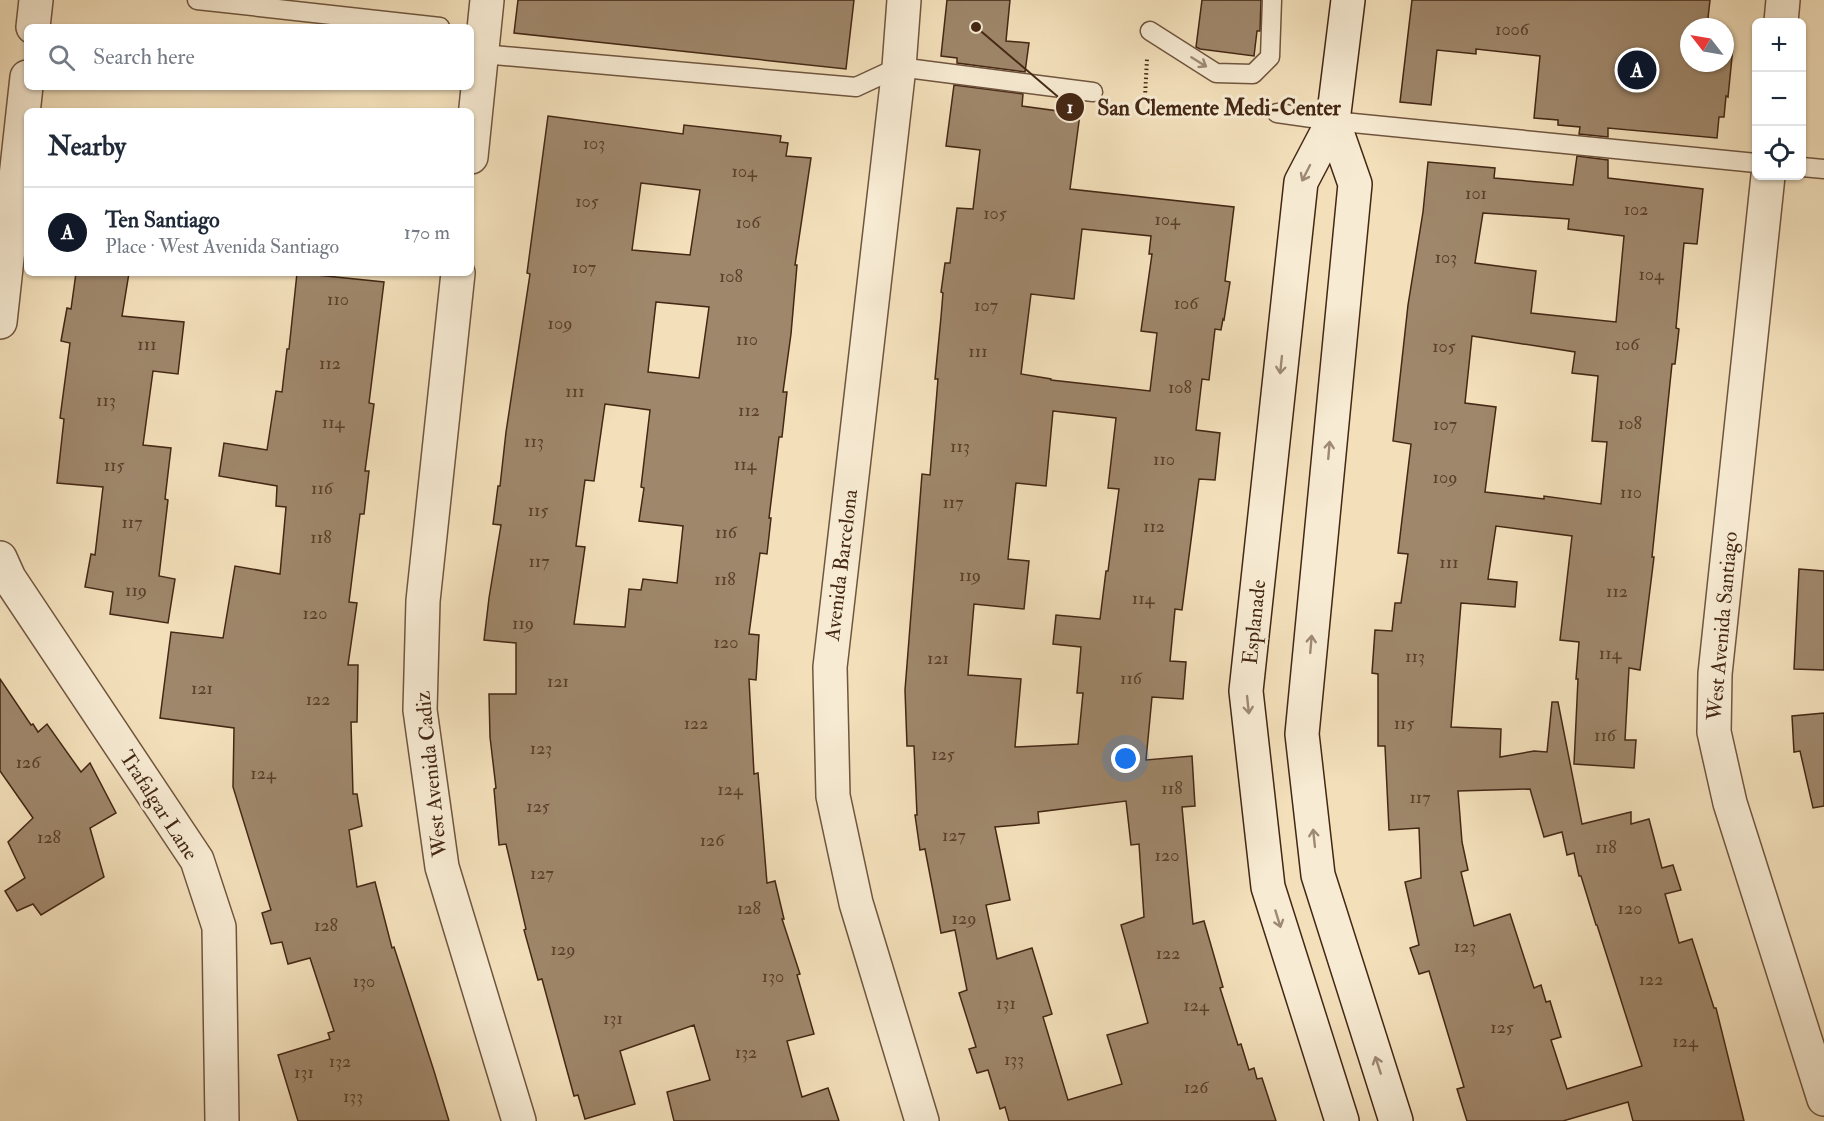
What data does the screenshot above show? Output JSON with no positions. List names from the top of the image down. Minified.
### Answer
{"streets":{"street":["Avenida Barcelona","Esplanade","West Avenida Santiago","West Avenida Cadiz","Trafalgar Lane"]},"places":["San Clemente Medi-Center"],"house_numbers":["1006","103","104","101","105","102","105","104","106","103","107","104","108","110","106","107","109","110","111","106","105","111","112","108","111","113","112","114","108","107","113","113","110","114","115","109","116","110","117","115","117","112","116","118","117","111","119","118","119","112","114","120","119","120","114","113","121","116","121","121","122","122","115","116","123","125","126","124","118","124","117","125","127","128","126","118","120","127","128","120","129","128","123","129","122","130","122","130","131","124","131","125","124","132","133","132","131","126","133"],"north":"top left","page":{"map_buttons":["+","−"],"search":"Search here","pins":"A","heading":"Nearby","list":[{"mark":"A","name":"Ten Santiago","note":"Place · West Avenida Santiago","value":"170 m"}]}}
